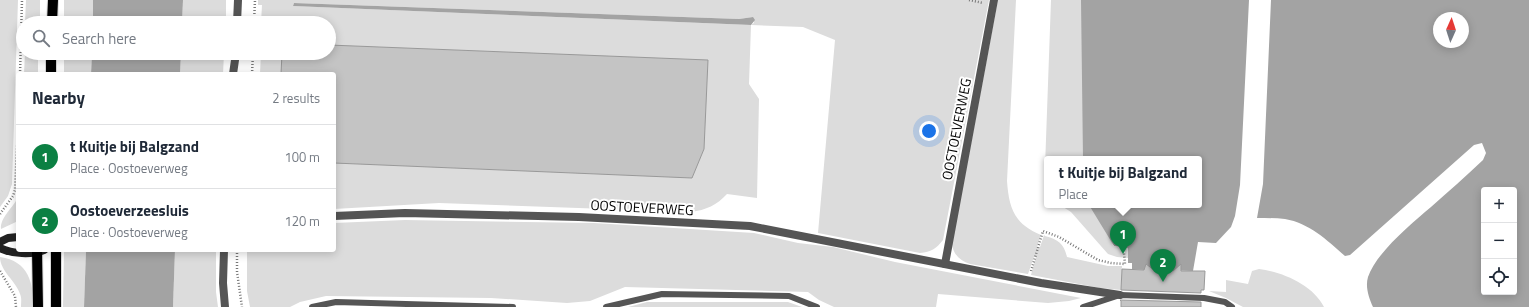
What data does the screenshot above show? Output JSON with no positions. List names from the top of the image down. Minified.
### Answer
{"streets":{"street":["OOSTOEVERWEG"]},"north":"top","page":{"search":"Search here","heading":["Nearby","2 results"],"list":[{"mark":"1","name":"t Kuitje bij Balgzand","note":"Place · Oostoeverweg","value":"100 m"},{"mark":"2","name":"Oostoeverzeesluis","note":"Place · Oostoeverweg","value":"120 m"}],"popup":["t Kuitje bij Balgzand","Place"],"map_buttons":["+","−"],"pins":["1","2"]}}
